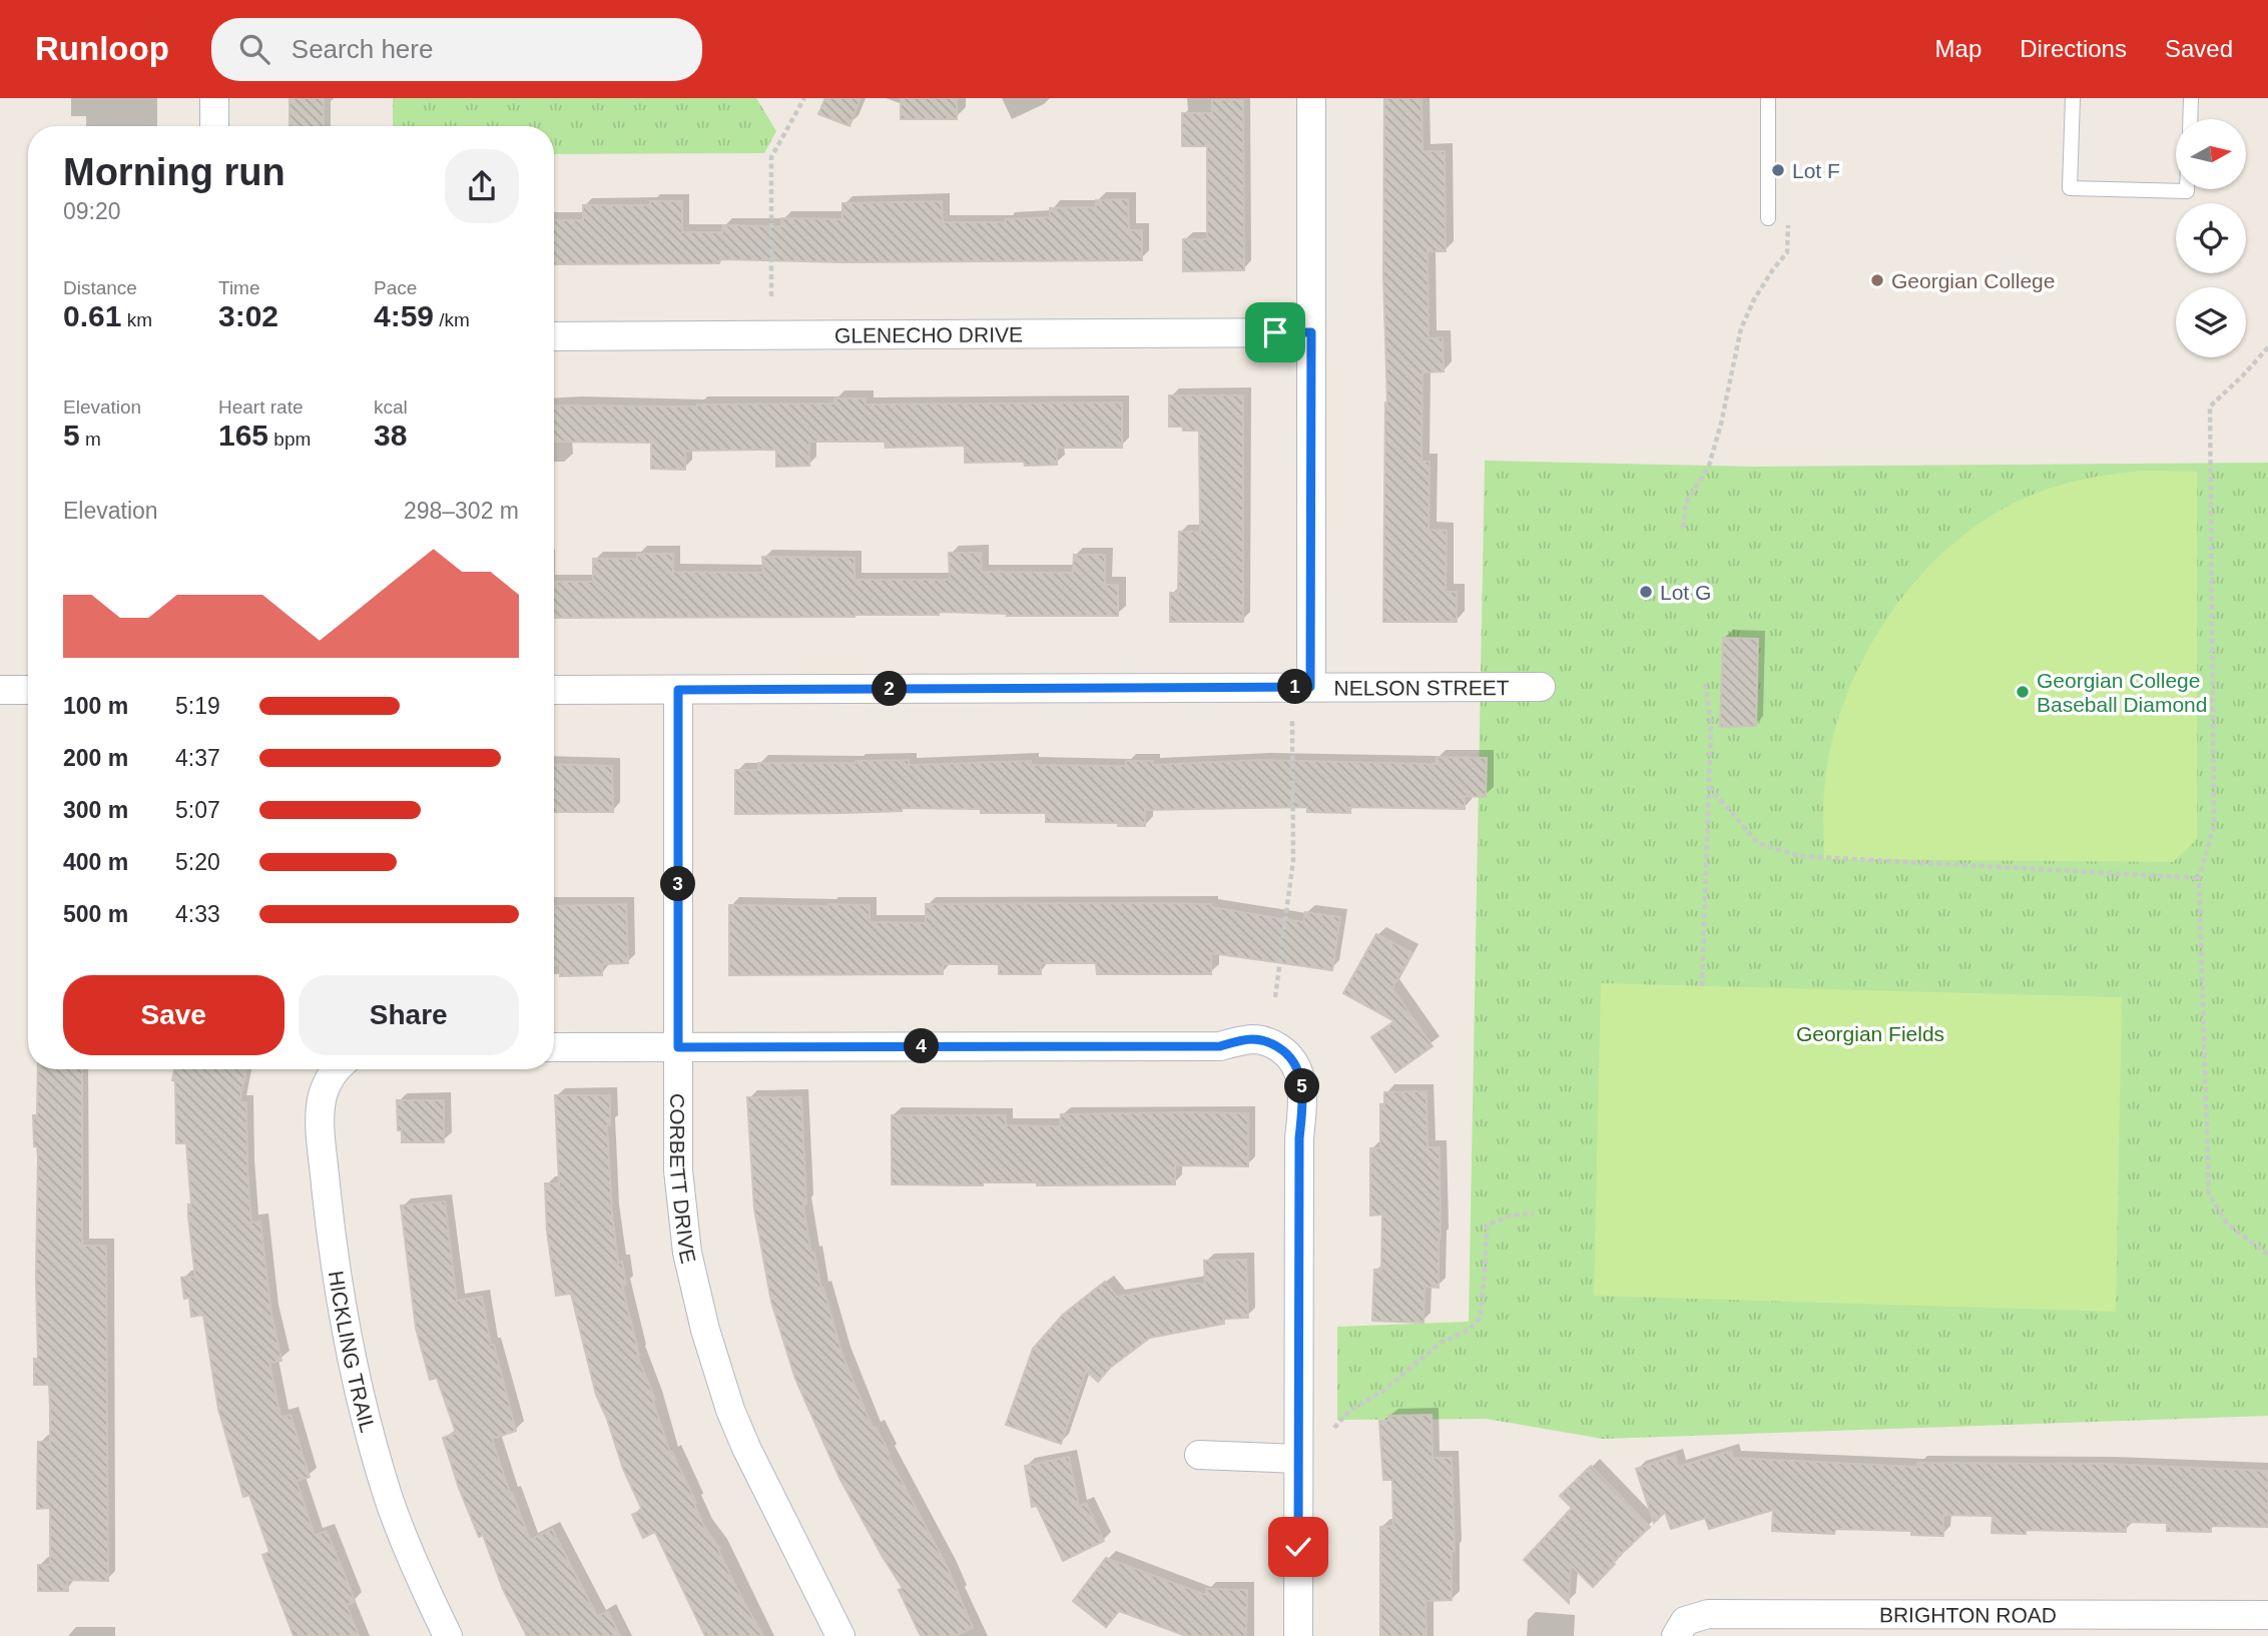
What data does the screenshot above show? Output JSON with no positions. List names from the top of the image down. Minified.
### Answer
{"streets":{"street":["GLENECHO DRIVE","NELSON STREET","CORBETT DRIVE","HICKLING TRAIL","BRIGHTON ROAD"]},"crossings":[["NELSON STREET","CORBETT DRIVE"]],"parks":["Georgian Fields"],"places":["Lot F","Georgian College","Lot G","Georgian College Baseball Diamond"],"north":"right","page":{"header":"Runloop","search":"Search here","nav":["Map","Directions","Saved"],"heading":["Morning run","09:20"],"stats":[["Distance","0.61 km"],["Time","3:02"],["Pace","4:59 /km"],["Elevation","5 m"],["Heart rate","165 bpm"],["kcal","38"]],"chart":["Elevation","298–302 m"],"pins":["1","2","3","4","5"],"list":[{"name":"100 m","note":"5:19"},{"name":"200 m","note":"4:37"},{"name":"300 m","note":"5:07"},{"name":"400 m","note":"5:20"},{"name":"500 m","note":"4:33"}],"buttons":["Save","Share"]}}
